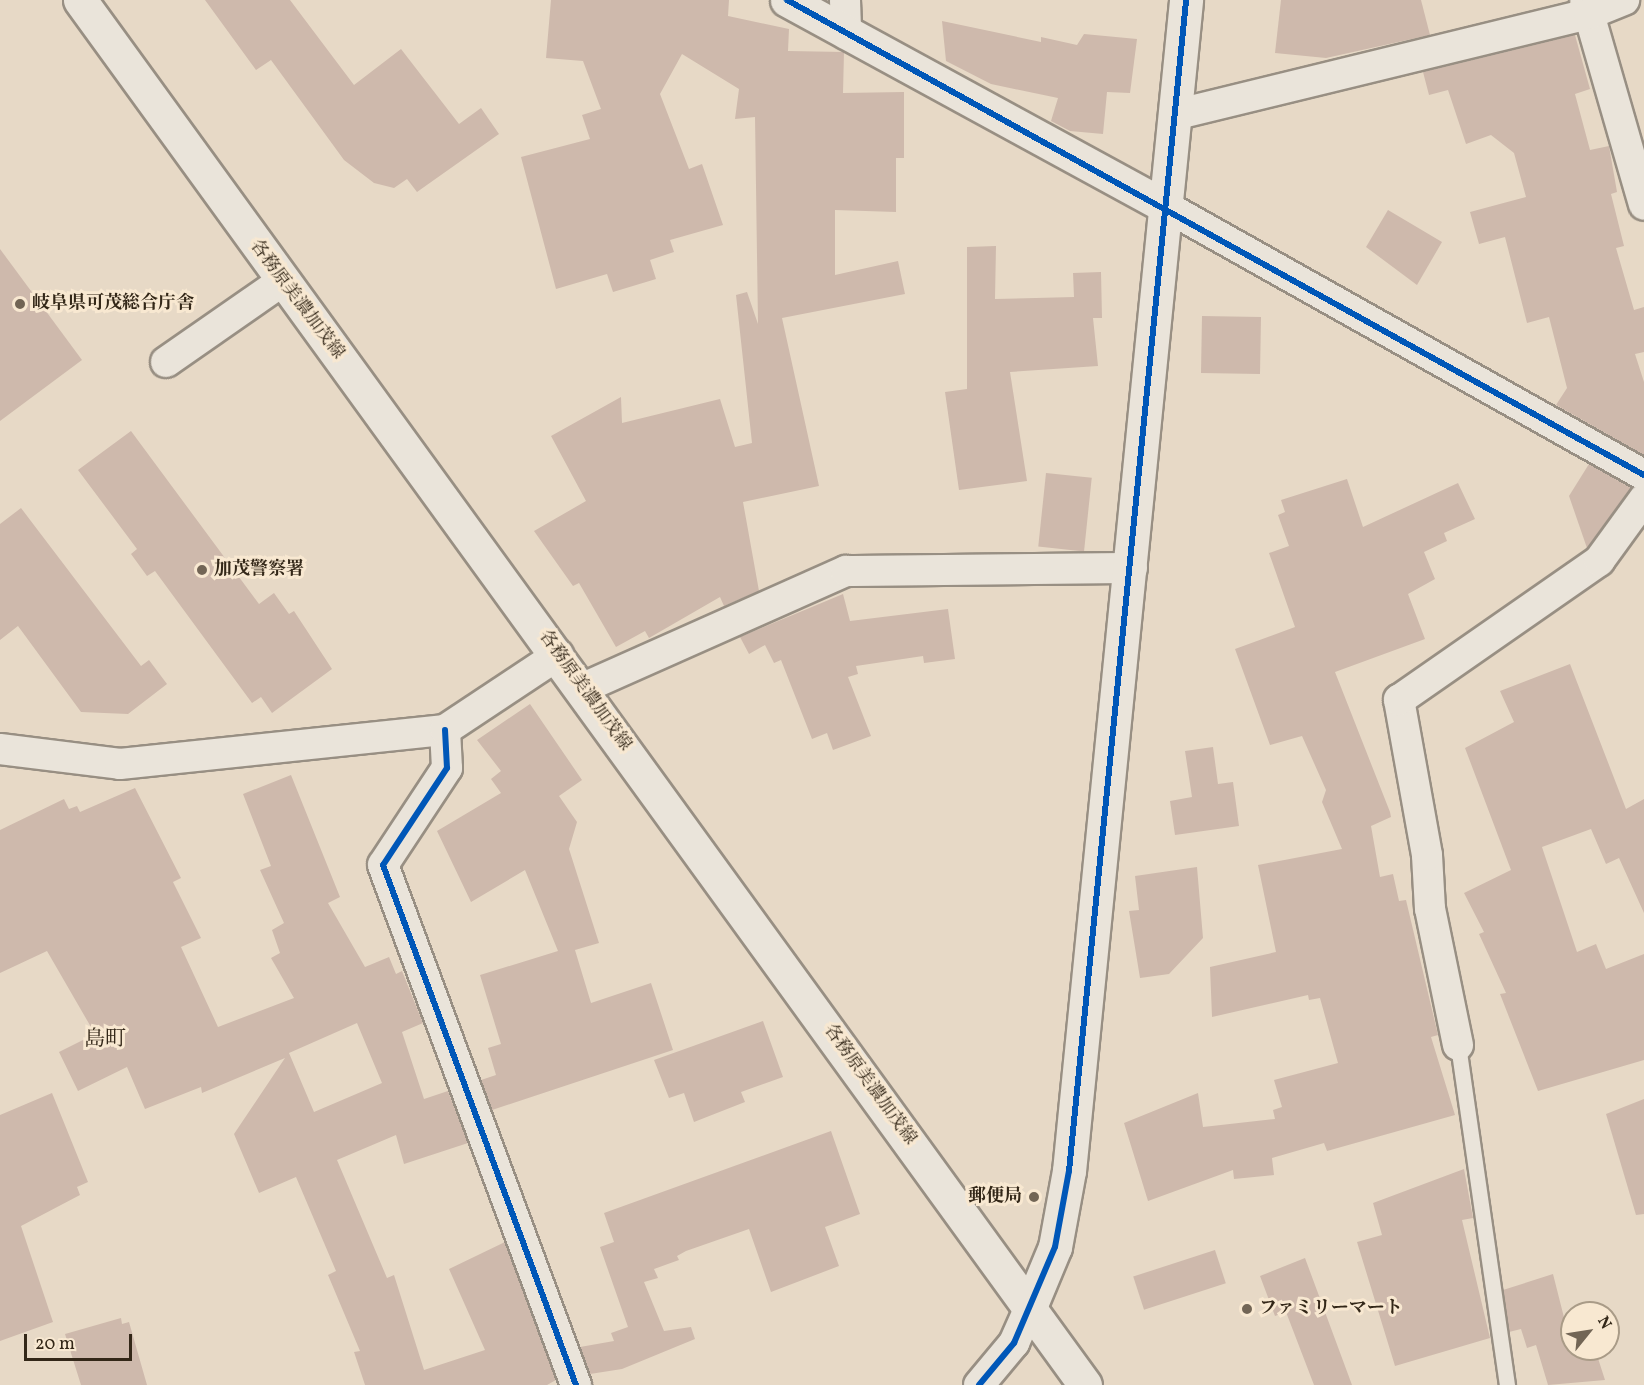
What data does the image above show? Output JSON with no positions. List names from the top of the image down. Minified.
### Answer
{"streets":{"street":["各務原美濃加茂線"]},"districts":["島町"],"places":["岐阜県可茂総合庁舎","加茂警察署","郵便局","ファミリーマート"],"scale_bar":"20 m","north":"top right"}
